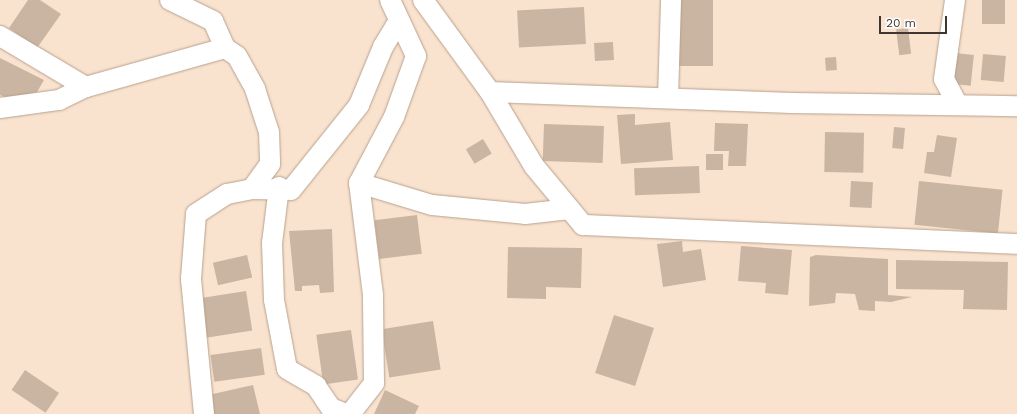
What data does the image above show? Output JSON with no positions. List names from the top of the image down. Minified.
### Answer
{"scale_bar":"20 m"}
